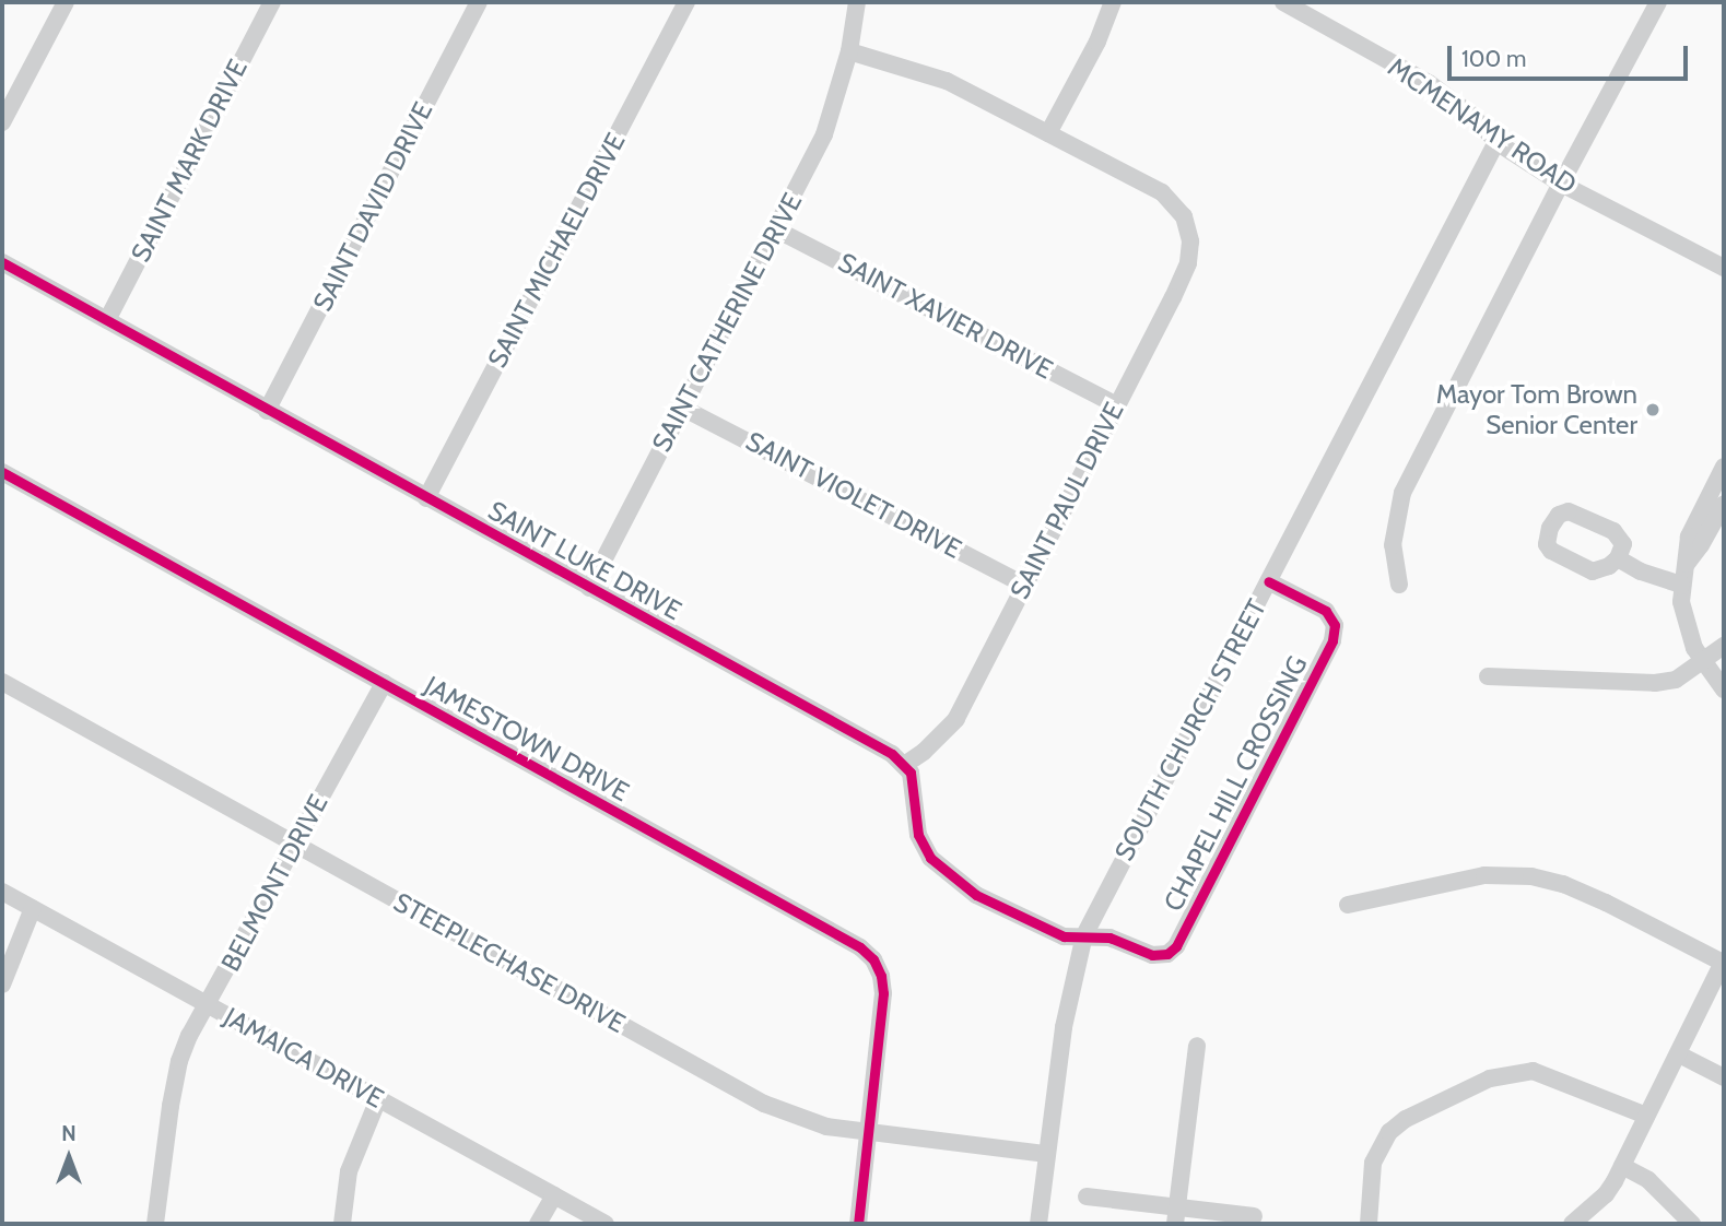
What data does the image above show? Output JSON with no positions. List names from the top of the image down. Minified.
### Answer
{"streets":{"street":["MCMENAMY ROAD","SAINT MARK DRIVE","SAINT DAVID DRIVE","SAINT MICHAEL DRIVE","SAINT XAVIER DRIVE","SAINT CATHERINE DRIVE","SAINT VIOLET DRIVE","SAINT PAUL DRIVE","SAINT LUKE DRIVE","SOUTH CHURCH STREET","JAMESTOWN DRIVE","CHAPEL HILL CROSSING","BELMONT DRIVE","STEEPLECHASE DRIVE","JAMAICA DRIVE"]},"crossings":[["MCMENAMY ROAD","SOUTH CHURCH STREET"],["SAINT MARK DRIVE","SAINT LUKE DRIVE"],["SAINT DAVID DRIVE","SAINT LUKE DRIVE"],["SAINT MICHAEL DRIVE","SAINT LUKE DRIVE"],["SAINT XAVIER DRIVE","SAINT CATHERINE DRIVE"],["SAINT XAVIER DRIVE","SAINT PAUL DRIVE"],["SAINT CATHERINE DRIVE","SAINT VIOLET DRIVE"],["SAINT CATHERINE DRIVE","SAINT LUKE DRIVE"],["SAINT VIOLET DRIVE","SAINT PAUL DRIVE"],["SAINT PAUL DRIVE","SAINT LUKE DRIVE"],["SOUTH CHURCH STREET","CHAPEL HILL CROSSING"],["SOUTH CHURCH STREET","STEEPLECHASE DRIVE"],["JAMESTOWN DRIVE","BELMONT DRIVE"],["JAMESTOWN DRIVE","STEEPLECHASE DRIVE"],["BELMONT DRIVE","STEEPLECHASE DRIVE"],["BELMONT DRIVE","JAMAICA DRIVE"]],"places":["Mayor Tom Brown Senior Center"],"scale_bar":"100 m","north":"top"}
